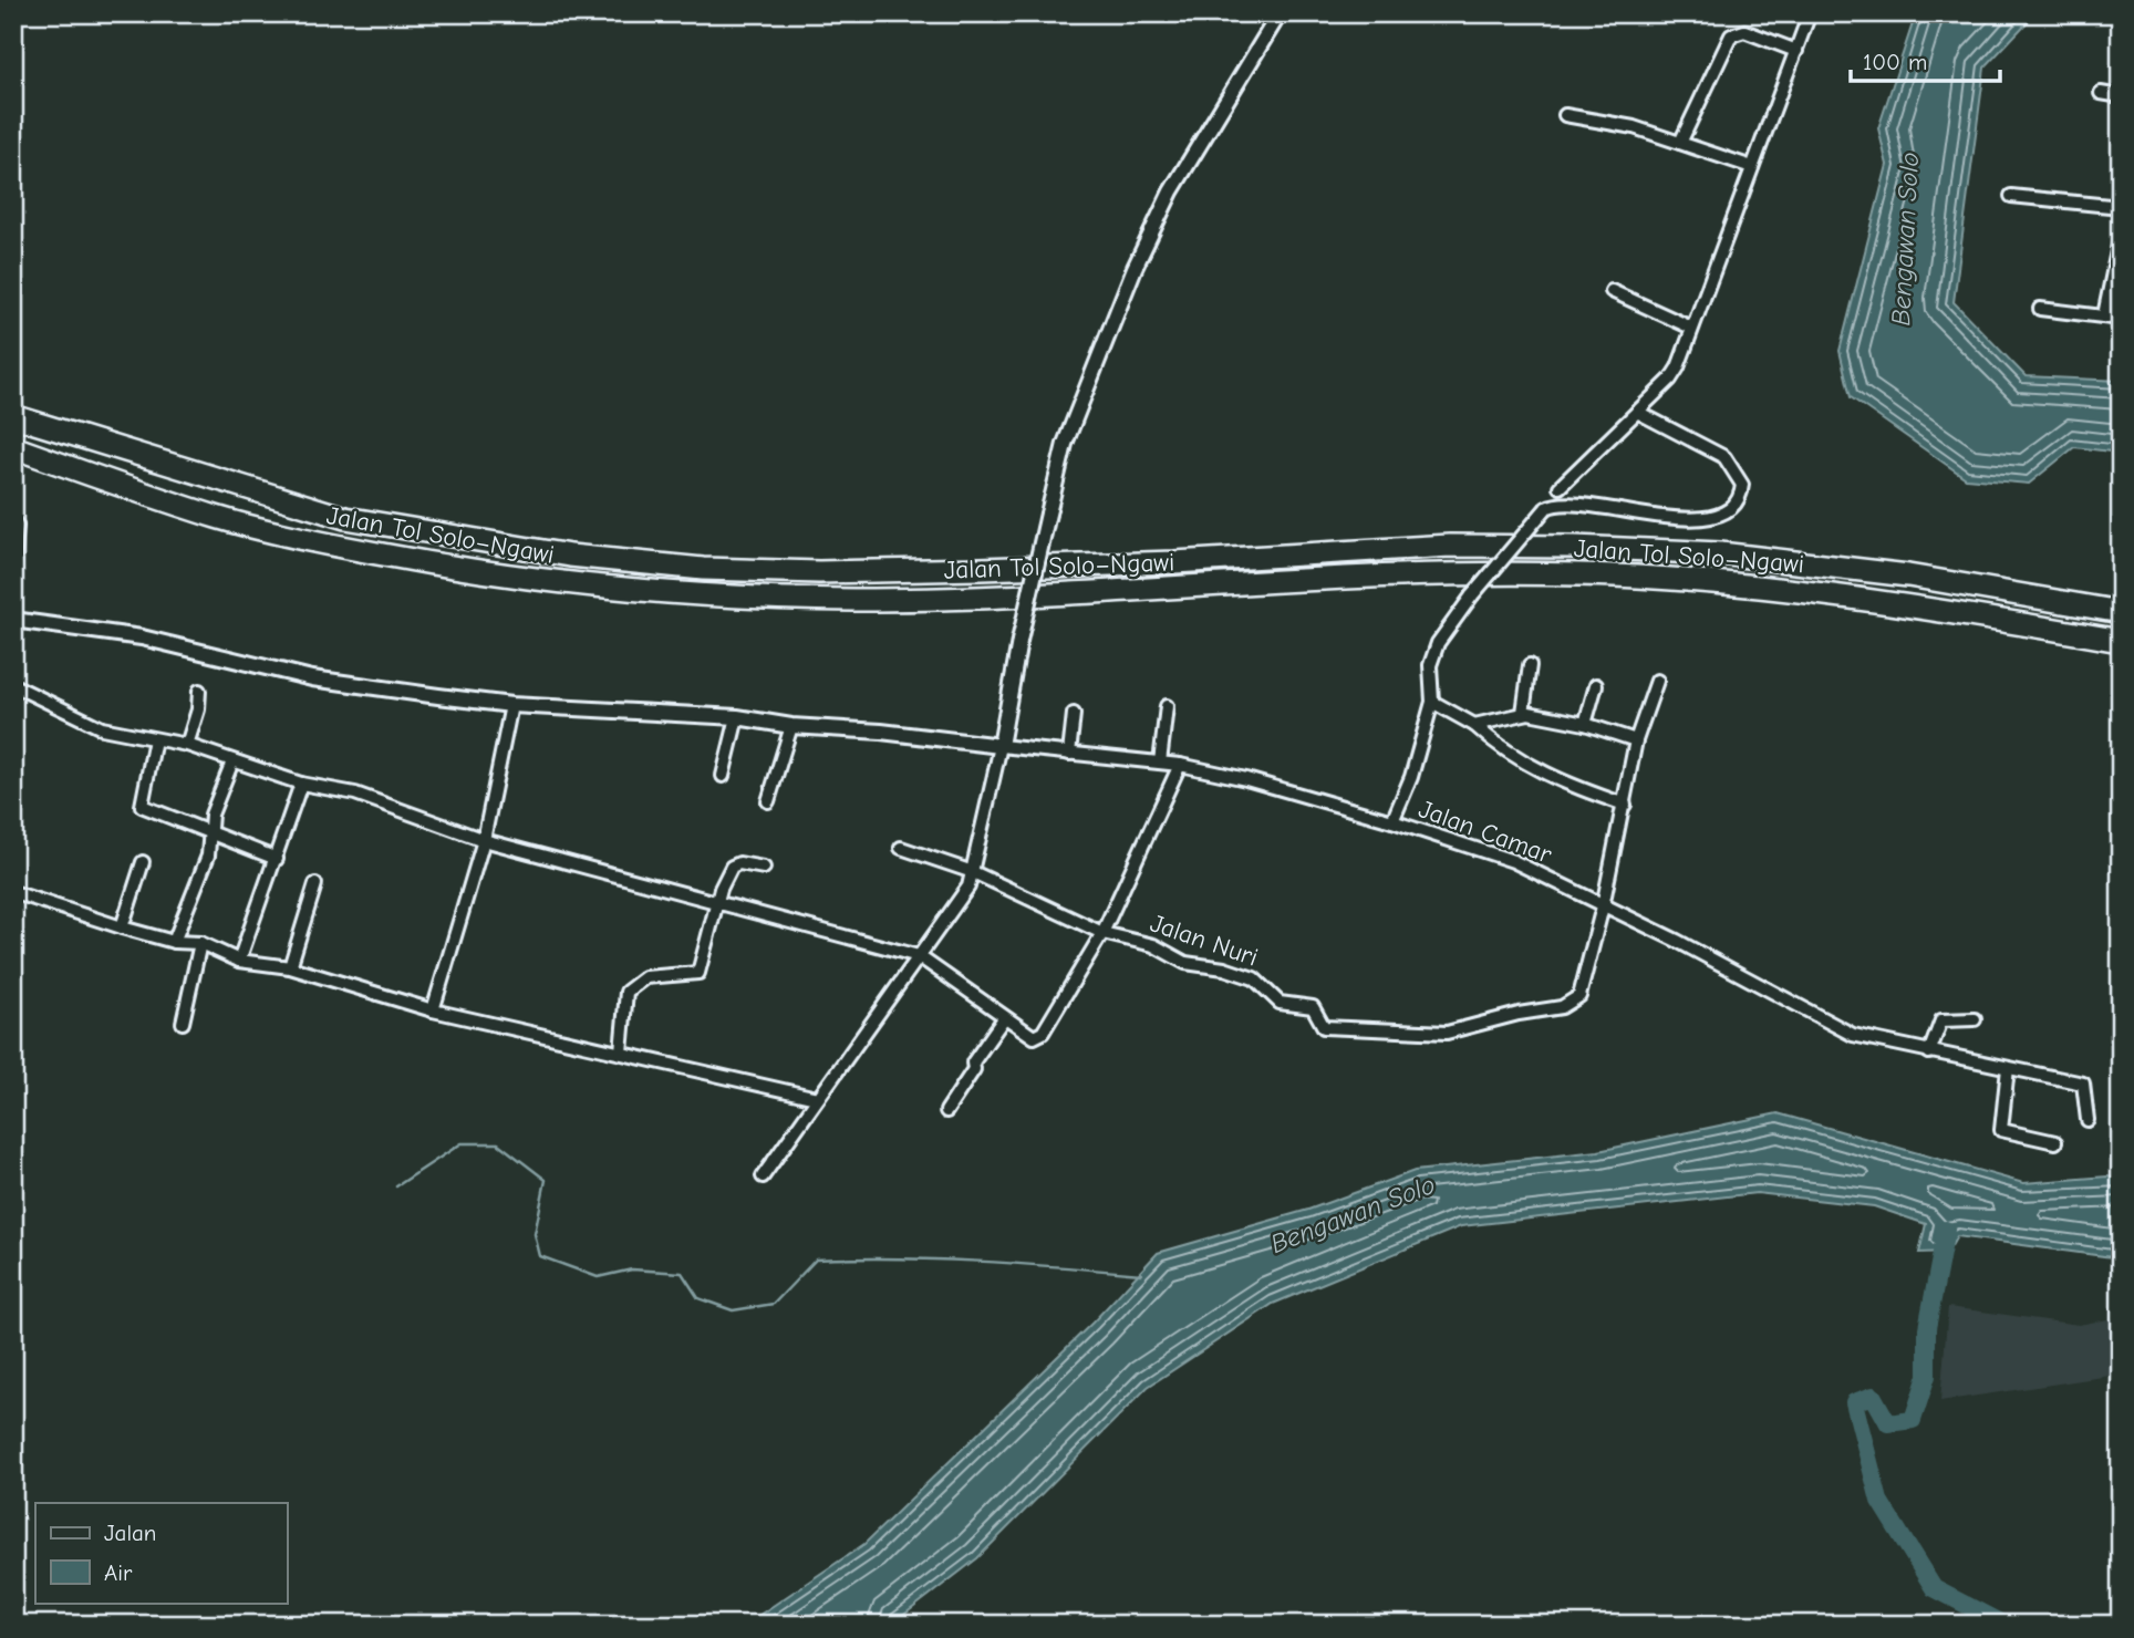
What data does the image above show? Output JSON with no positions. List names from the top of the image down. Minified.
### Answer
{"streets":{"highway":["Jalan Tol Solo–Ngawi"],"street":["Jalan Camar","Jalan Nuri"]},"crossings":[["Jalan Camar","Jalan Nuri"]],"water":["Bengawan Solo"],"legend":["Jalan","Air"],"scale_bar":"100 m"}
